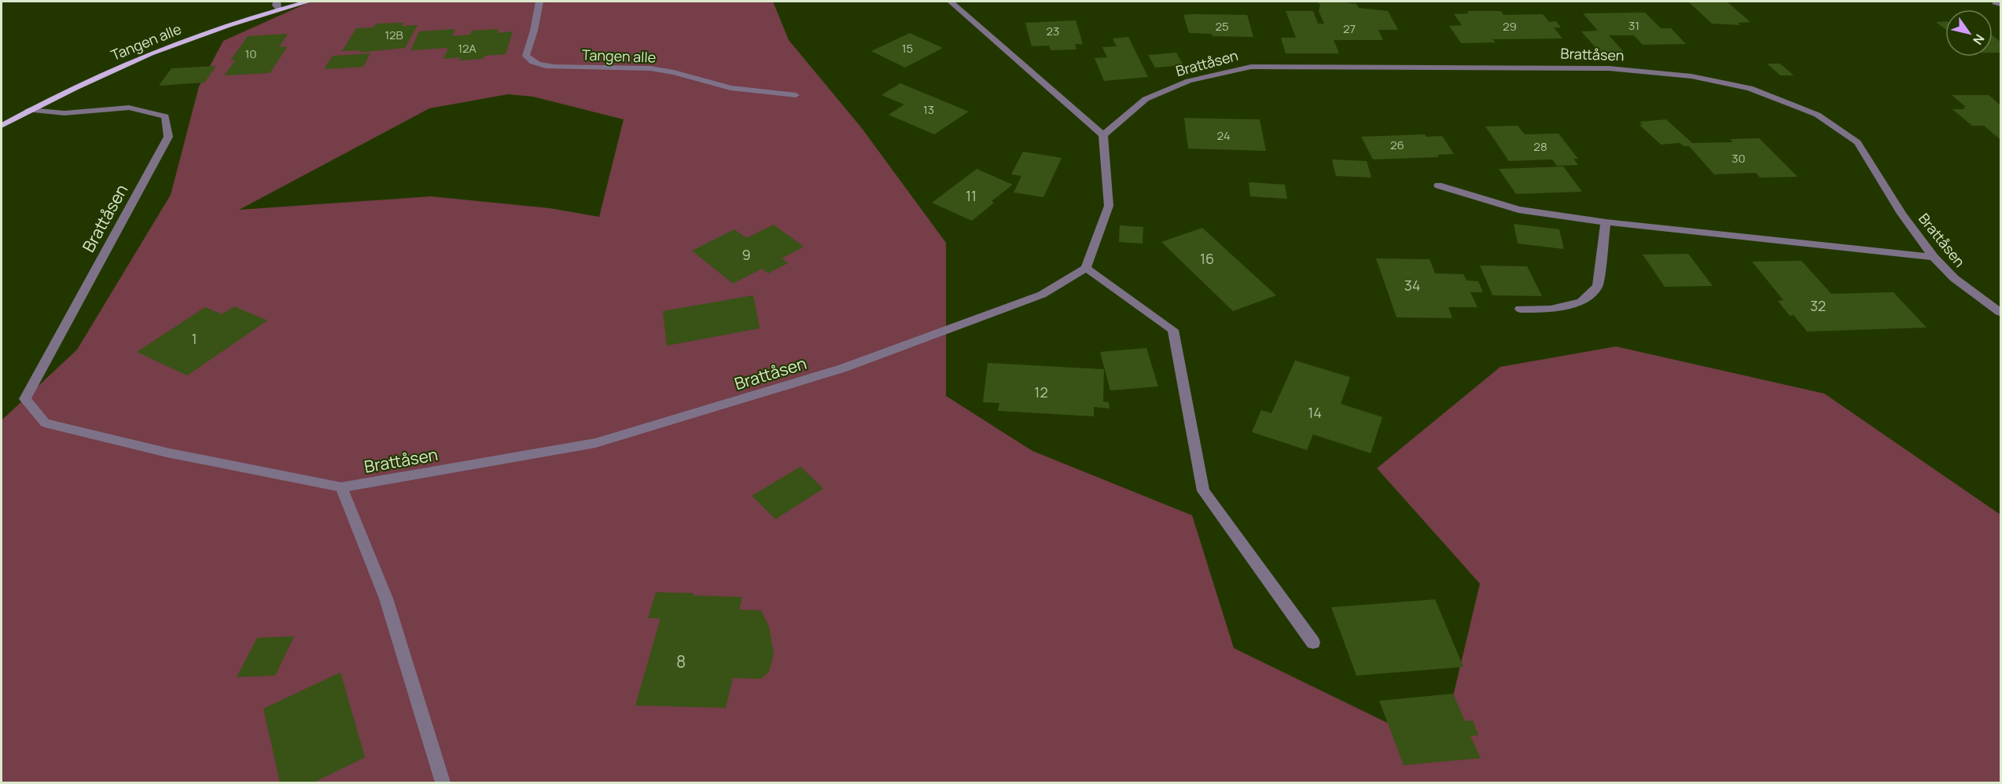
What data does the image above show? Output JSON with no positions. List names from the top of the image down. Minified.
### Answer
{"streets":{"main road":["Tangen alle"],"street":["Brattåsen"]},"crossings":[["Tangen alle","Brattåsen"]],"house_numbers":["31","25","29","27","23","12B","12A","15","10","13","24","26","28","30","11","9","16","34","32","1","12","14","8"],"north":"bottom right"}
